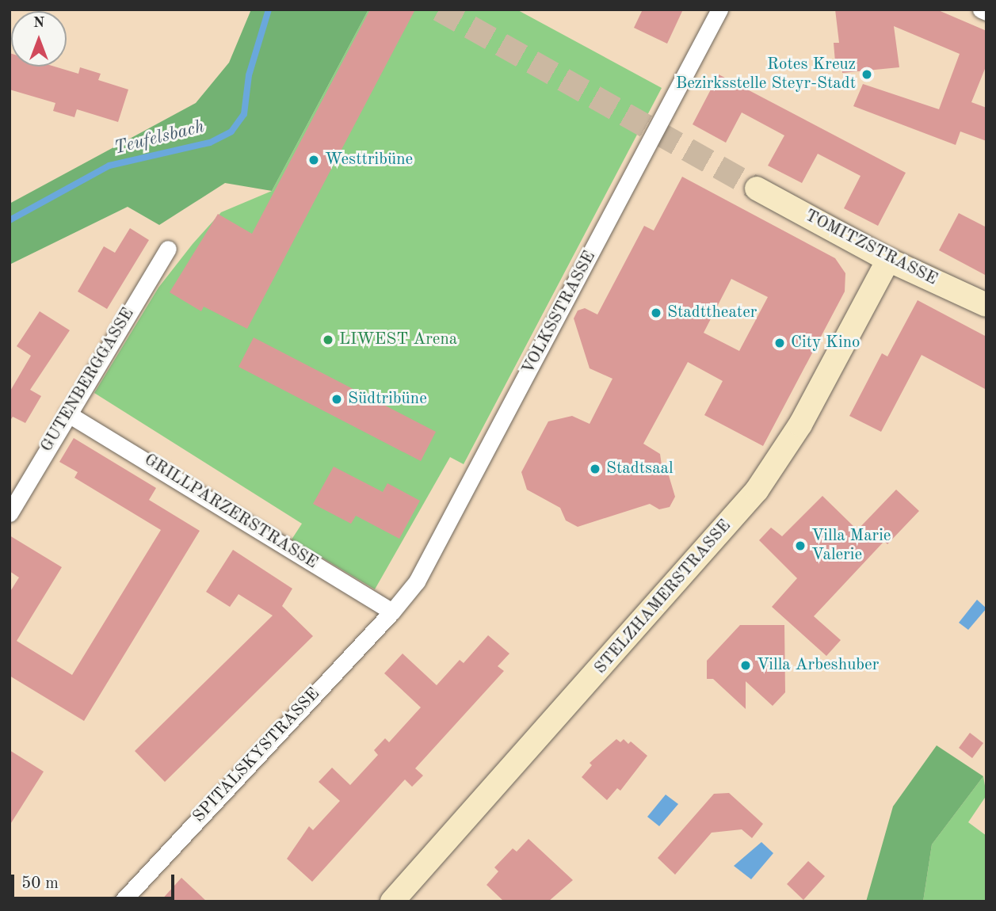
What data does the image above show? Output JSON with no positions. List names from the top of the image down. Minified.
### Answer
{"streets":{"street":["TOMITZSTRASSE","VOLKSSTRASSE","GUTENBERGGASSE","GRILLPARZERSTRASSE","STELZHAMERSTRASSE","SPITALSKYSTRASSE"]},"crossings":[["TOMITZSTRASSE","STELZHAMERSTRASSE"],["VOLKSSTRASSE","GRILLPARZERSTRASSE"],["VOLKSSTRASSE","SPITALSKYSTRASSE"],["GUTENBERGGASSE","GRILLPARZERSTRASSE"],["GRILLPARZERSTRASSE","SPITALSKYSTRASSE"]],"water":["Teufelsbach"],"places":["Rotes Kreuz Bezirksstelle Steyr-Stadt","Westtribüne","Stadttheater","LIWEST Arena","City Kino","Südtribüne","Stadtsaal","Villa Marie Valerie","Villa Arbeshuber"],"scale_bar":"50 m","north":"top"}
